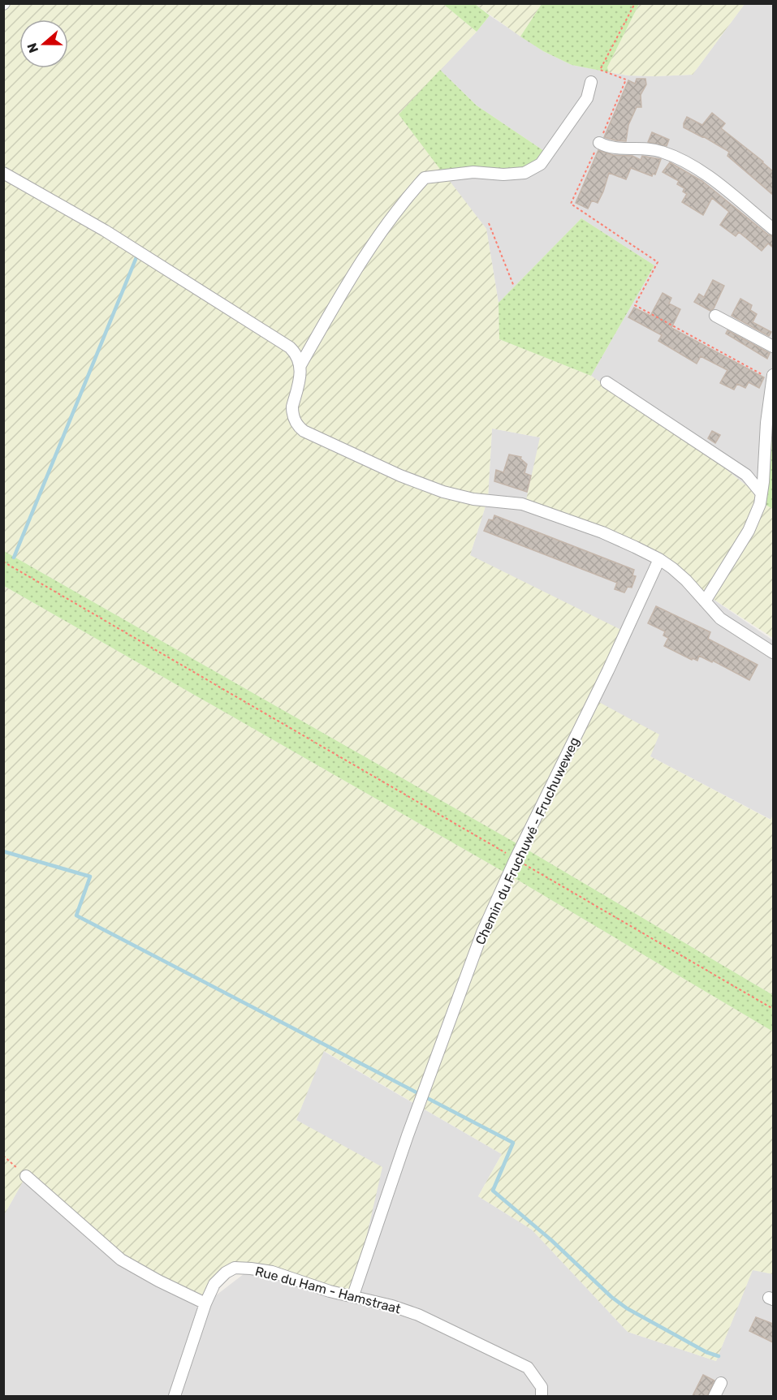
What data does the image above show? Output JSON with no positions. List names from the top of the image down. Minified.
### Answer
{"streets":{"street":["Chemin du Fruchuwé - Fruchuweweg","Rue du Ham - Hamstraat"]},"crossings":[["Chemin du Fruchuwé - Fruchuweweg","Rue du Ham - Hamstraat"]],"north":"left"}
